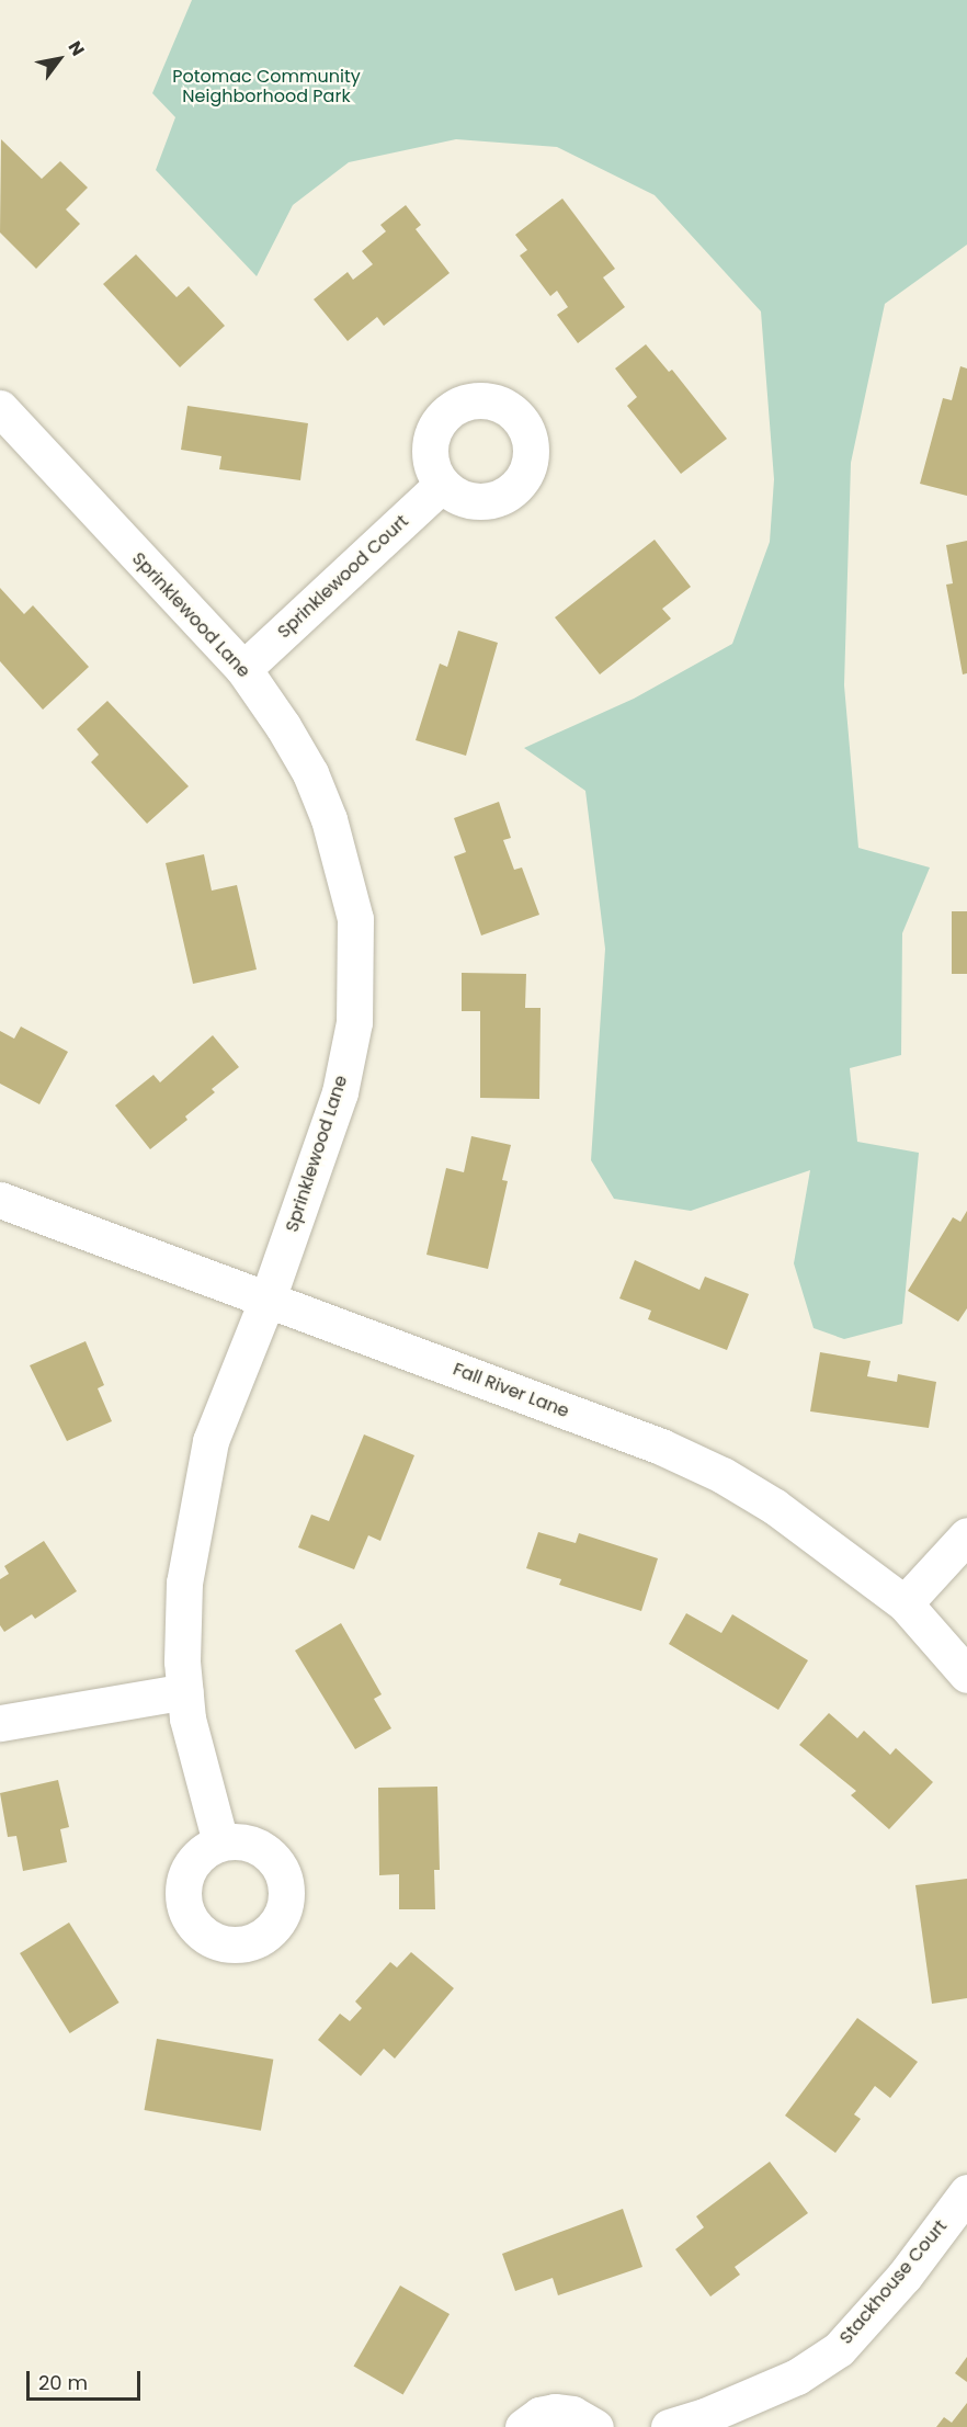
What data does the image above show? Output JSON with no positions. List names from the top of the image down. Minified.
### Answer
{"streets":{"street":["Sprinklewood Court","Sprinklewood Lane","Fall River Lane","Stackhouse Court"]},"crossings":[["Sprinklewood Court","Sprinklewood Lane"],["Sprinklewood Lane","Fall River Lane"]],"parks":["Potomac Community Neighborhood Park"],"scale_bar":"20 m","north":"top right"}
